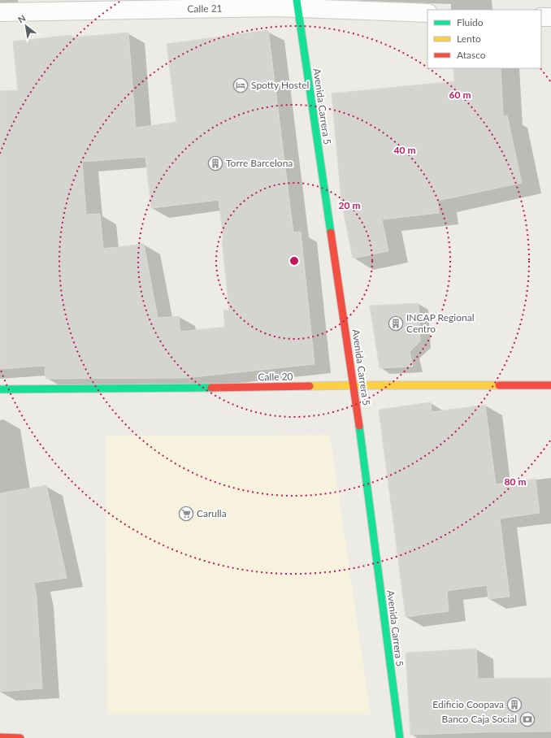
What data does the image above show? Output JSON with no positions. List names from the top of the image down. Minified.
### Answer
{"streets":{"main road":["Avenida Carrera 5","Calle 20"],"street":["Calle 21"]},"crossings":[["Calle 21","Avenida Carrera 5"],["Avenida Carrera 5","Calle 20"]],"places":{"hotel":["Spotty Hostel"],"building":["Torre Barcelona","INCAP Regional Centro","Edificio Coopava"],"supermarket":["Carulla"],"bank":["Banco Caja Social"]},"legend":["Fluido","Lento","Atasco"],"north":"top left","rings":["60 m","40 m","20 m","80 m"]}
